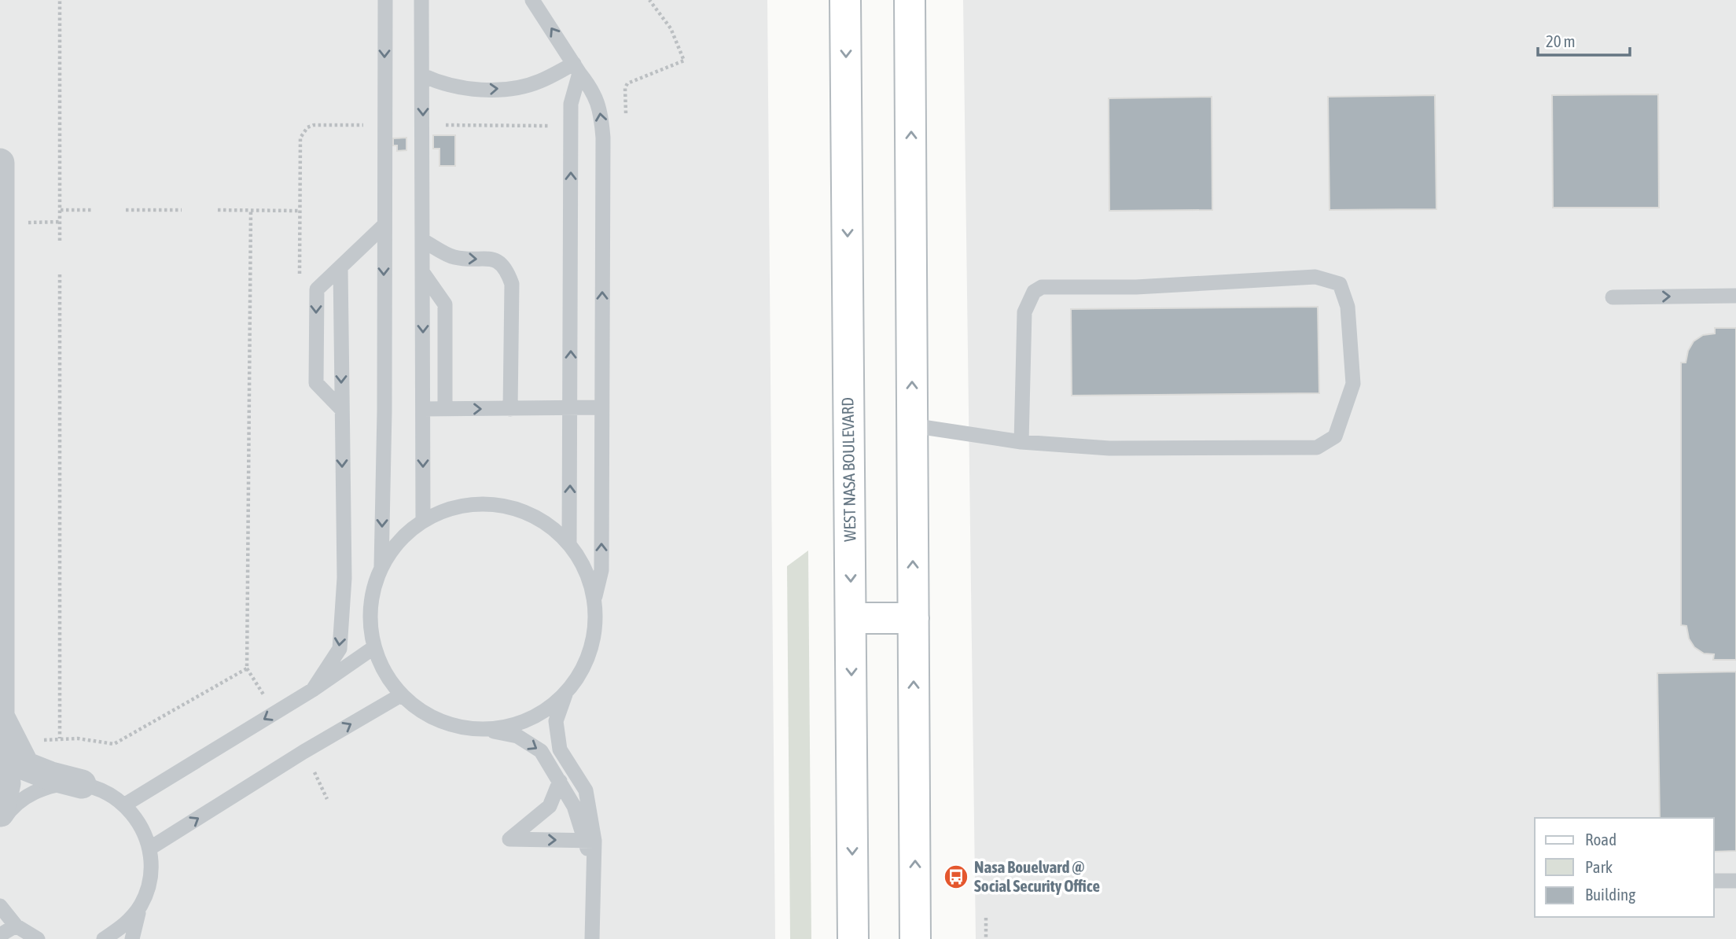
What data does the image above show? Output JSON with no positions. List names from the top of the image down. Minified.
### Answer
{"streets":{"main road":["WEST NASA BOULEVARD"]},"places":{"bus stop":["Nasa Bouelvard @ Social Security Office"]},"legend":["Road","Park","Building"],"scale_bar":"20 m"}
